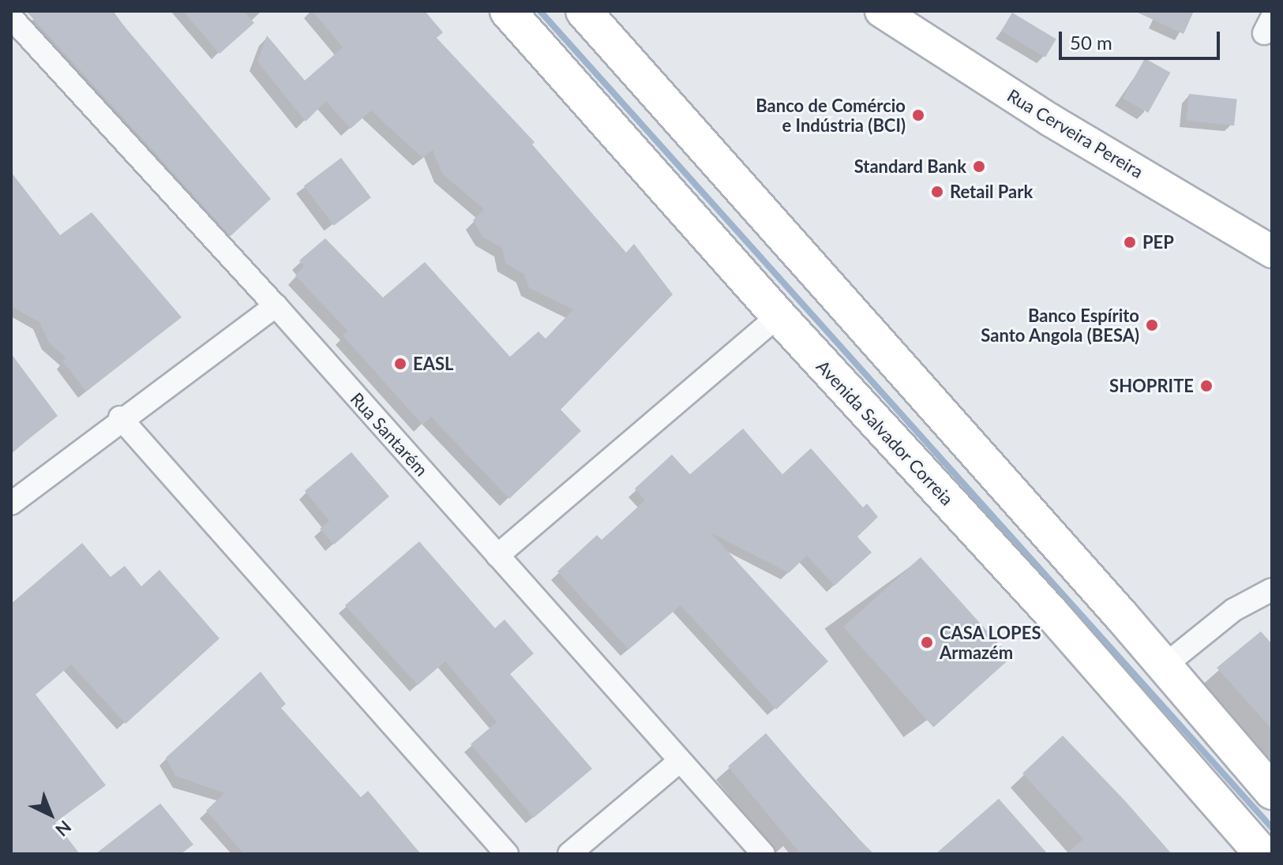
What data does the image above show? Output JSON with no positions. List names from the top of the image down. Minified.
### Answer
{"streets":{"main road":["Rua Cerveira Pereira","Avenida Salvador Correia"],"street":["Rua Santarém"]},"places":["Banco de Comércio e Indústria (BCI)","Standard Bank","Retail Park","PEP","Banco Espírito Santo Angola (BESA)","EASL","SHOPRITE","CASA LOPES Armazém"],"scale_bar":"50 m","north":"bottom right"}
